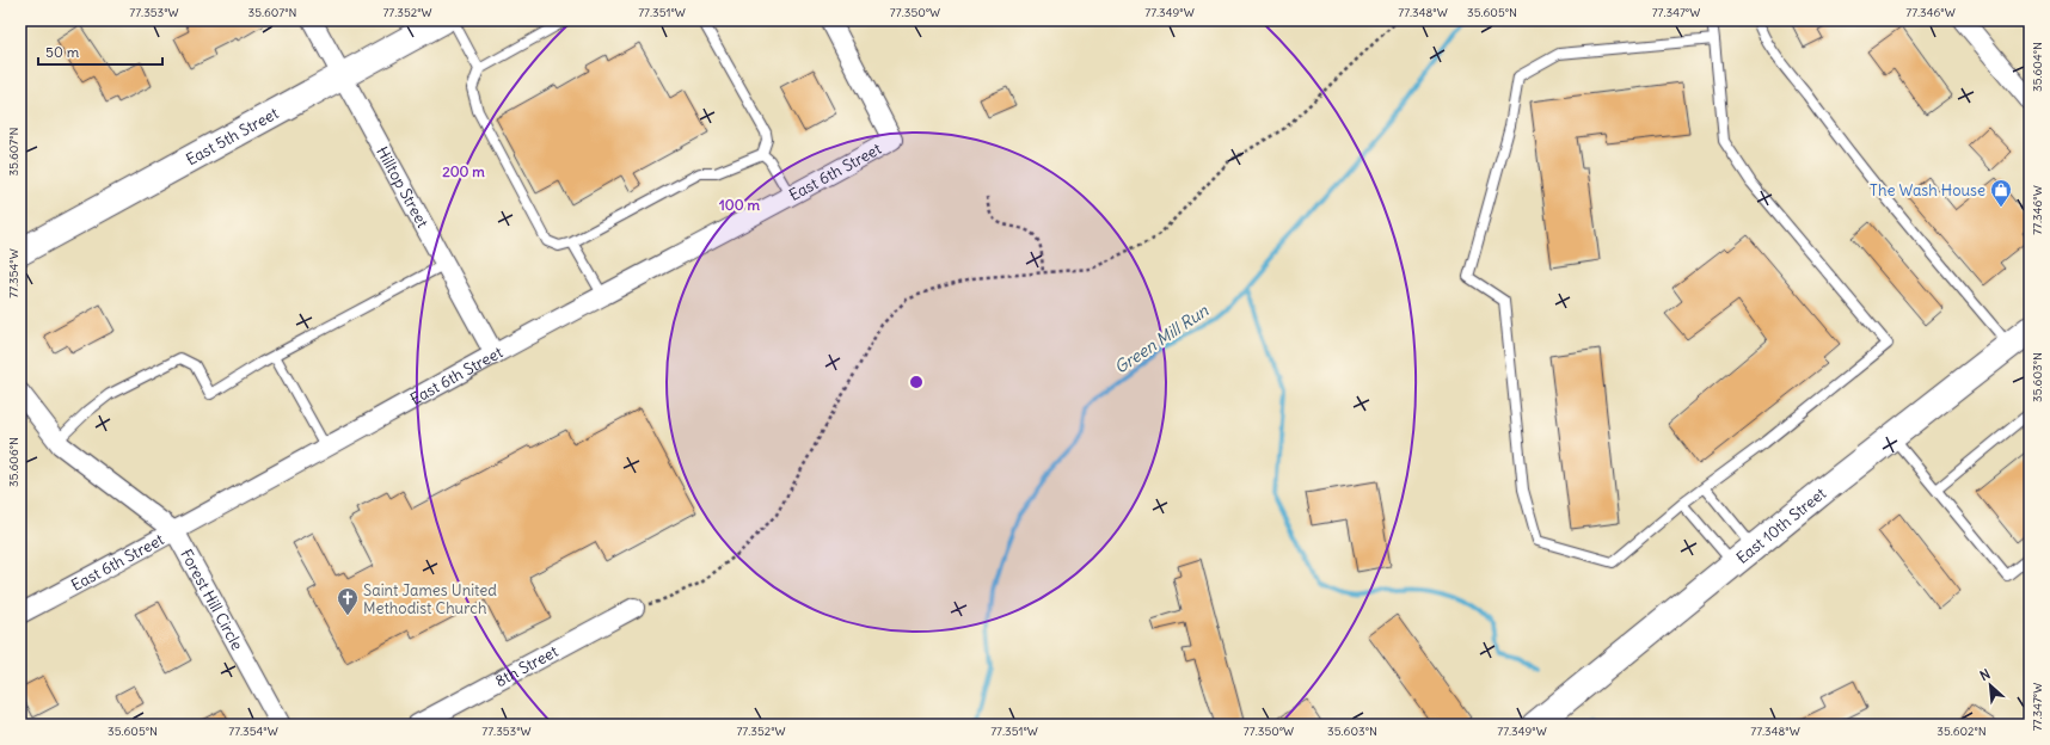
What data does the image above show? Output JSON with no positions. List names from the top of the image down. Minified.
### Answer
{"streets":{"main road":["East 5th Street","East 10th Street"],"street":["East 6th Street","Hilltop Street","Forest Hill Circle","8th Street"]},"crossings":[["East 5th Street","Hilltop Street"],["East 6th Street","Hilltop Street"],["East 6th Street","Forest Hill Circle"]],"water":["Green Mill Run"],"places":{"shop":["The Wash House"],"church":["Saint James United Methodist Church"]},"scale_bar":"50 m","north":"top left","coordinates":["77.353°W","35.607°N","77.352°W","77.351°W","77.350°W","77.349°W","77.348°W","35.605°N","77.347°W","77.346°W","35.604°N","77.354°W","35.603°N","35.606°N","35.602°N"],"rings":["200 m","100 m"]}
